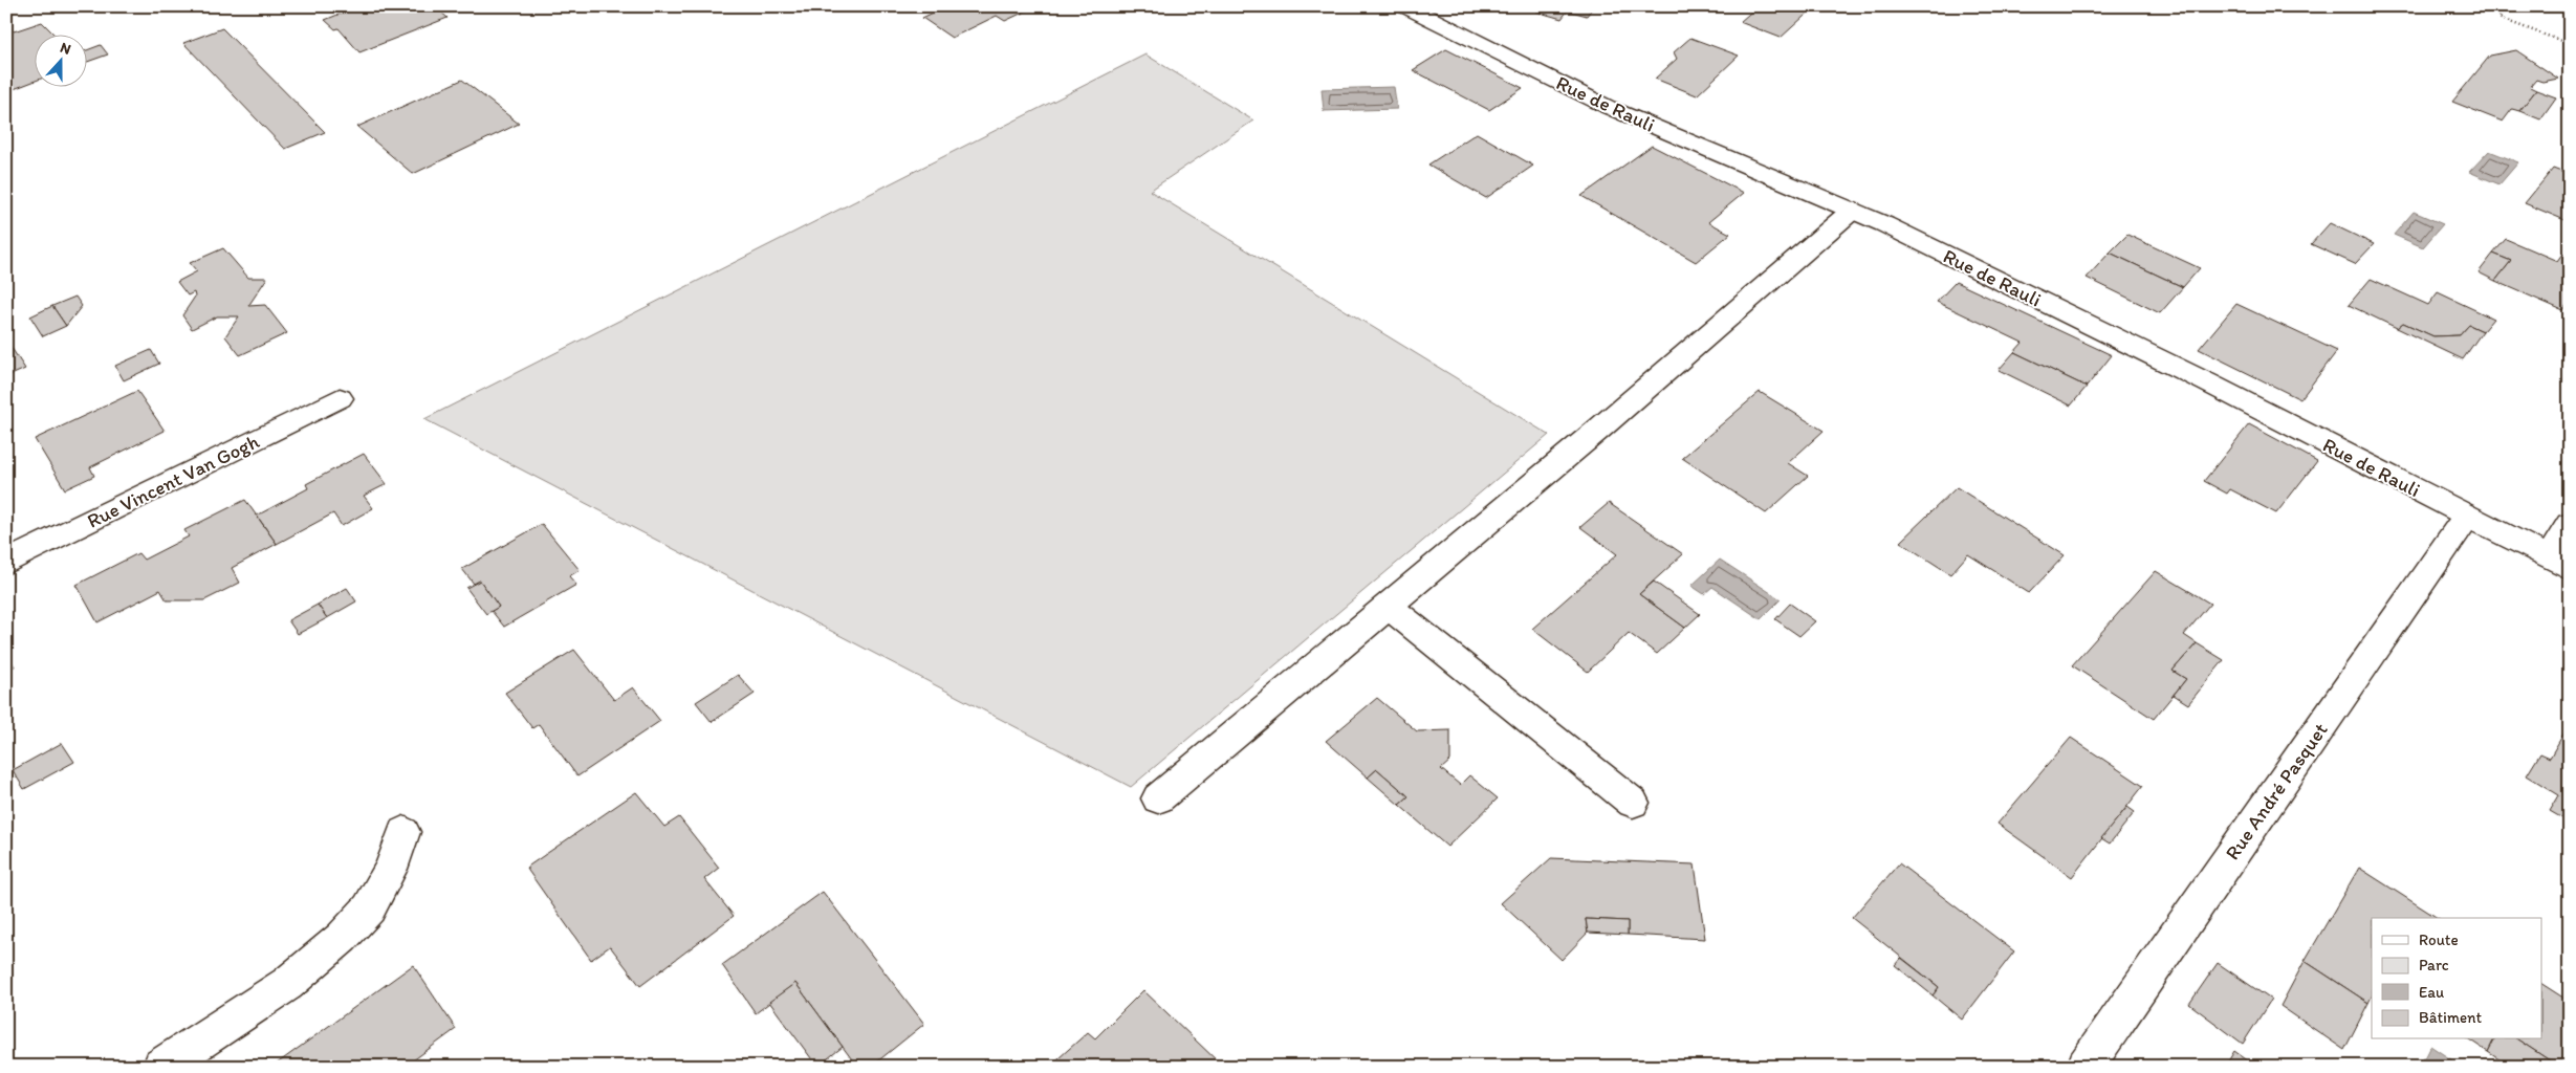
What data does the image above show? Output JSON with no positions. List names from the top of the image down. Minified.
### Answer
{"streets":{"street":["Rue de Rauli","Rue Vincent Van Gogh","Rue André Pasquet"]},"crossings":[["Rue de Rauli","Rue André Pasquet"]],"legend":["Route","Parc","Eau","Bâtiment"],"north":"top"}
